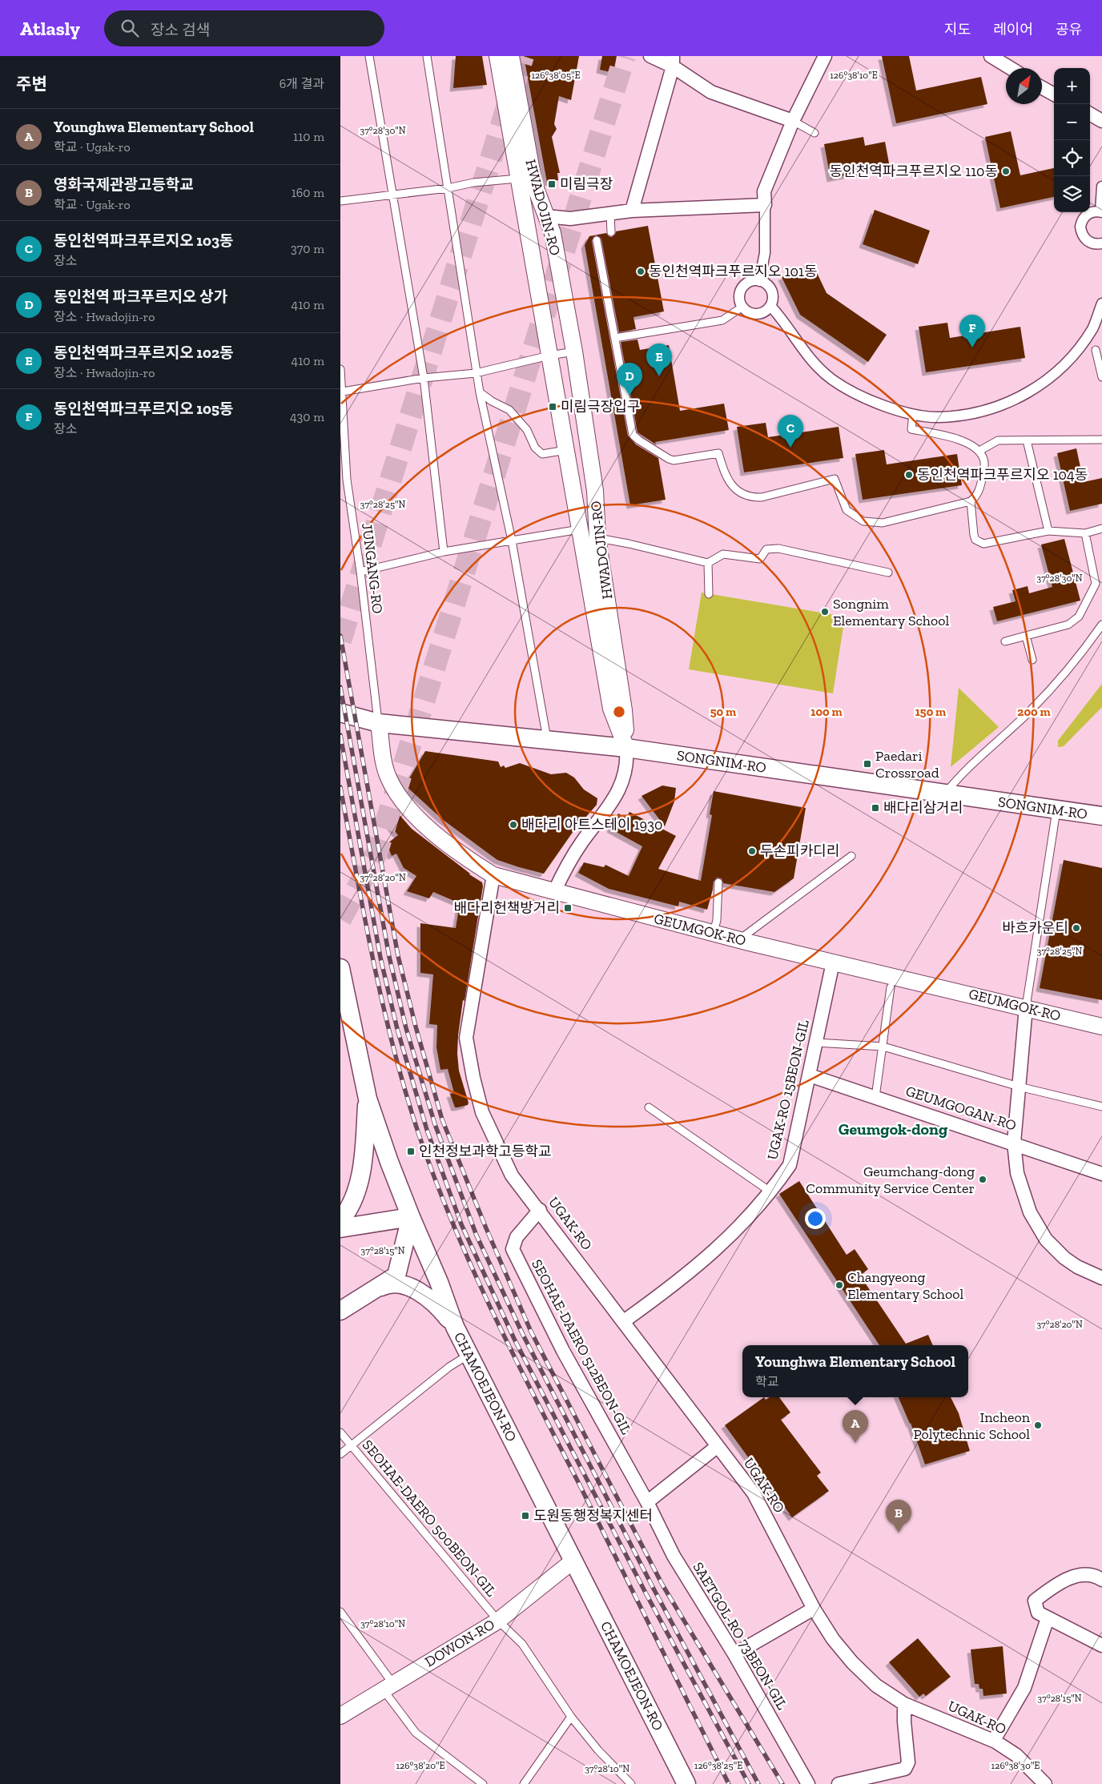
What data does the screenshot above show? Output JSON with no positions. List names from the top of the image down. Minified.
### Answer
{"streets":{"main road":["SONGNIM-RO","CHAMOEJEON-RO"],"street":["HWADOJIN-RO","GEUMGOK-RO","UGAK-RO 15BEON-GIL","GEUMGOGAN-RO","UGAK-RO","SEOHAE-DAERO 512BEON-GIL","SAETGOL-RO 73BEON-GIL","DOWON-RO"],"lane":["JUNGANG-RO","SEOHAE-DAERO 500BEON-GIL"]},"crossings":[["HWADOJIN-RO","SONGNIM-RO"],["JUNGANG-RO","SONGNIM-RO"],["JUNGANG-RO","GEUMGOK-RO"],["SONGNIM-RO","GEUMGOK-RO"],["GEUMGOK-RO","UGAK-RO 15BEON-GIL"],["GEUMGOK-RO","UGAK-RO"],["UGAK-RO 15BEON-GIL","GEUMGOGAN-RO"],["UGAK-RO 15BEON-GIL","UGAK-RO"],["UGAK-RO","SEOHAE-DAERO 512BEON-GIL"],["SEOHAE-DAERO 512BEON-GIL","SAETGOL-RO 73BEON-GIL"],["CHAMOEJEON-RO","DOWON-RO"],["SEOHAE-DAERO 500BEON-GIL","DOWON-RO"]],"districts":["Geumgok-dong"],"places":{"other":["동인천역파크푸르지오 110동","동인천역파크푸르지오 101동","동인천역파크푸르지오 104동","Songnim Elementary School","배다리 아트스테이 1930","두손피카디리","바흐카운티","Geumchang-dong Community Service Center","Changyeong Elementary School","Incheon Polytechnic School"],"transit":["미림극장","미림극장입구","Paedari Crossroad","배다리삼거리","배다리헌책방거리","인천정보과학고등학교","도원동행정복지센터"]},"north":"top right","page":{"header":"Atlasly","search":"장소 검색","nav":["지도","레이어","공유"],"heading":["주변","6개 결과"],"map_buttons":["+","−"],"list":[{"mark":"A","name":"Younghwa Elementary School","note":"학교 · Ugak-ro","value":"110 m"},{"mark":"B","name":"영화국제관광고등학교","note":"학교 · Ugak-ro","value":"160 m"},{"mark":"C","name":"동인천역파크푸르지오 103동","note":"장소","value":"370 m"},{"mark":"D","name":"동인천역 파크푸르지오 상가","note":"장소 · Hwadojin-ro","value":"410 m"},{"mark":"E","name":"동인천역파크푸르지오 102동","note":"장소 · Hwadojin-ro","value":"410 m"},{"mark":"F","name":"동인천역파크푸르지오 105동","note":"장소","value":"430 m"}],"pins":["F","E","D","C","A","B"],"popup":["Younghwa Elementary School","학교"]},"coordinates":["126°38'05\"E","126°38'10\"E","37°28'30\"N","37°28'25\"N","37°28'20\"N","37°28'15\"N","37°28'10\"N","126°38'20\"E","126°38'25\"E","126°38'30\"E"],"rings":["50 m","100 m","150 m","200 m"]}
